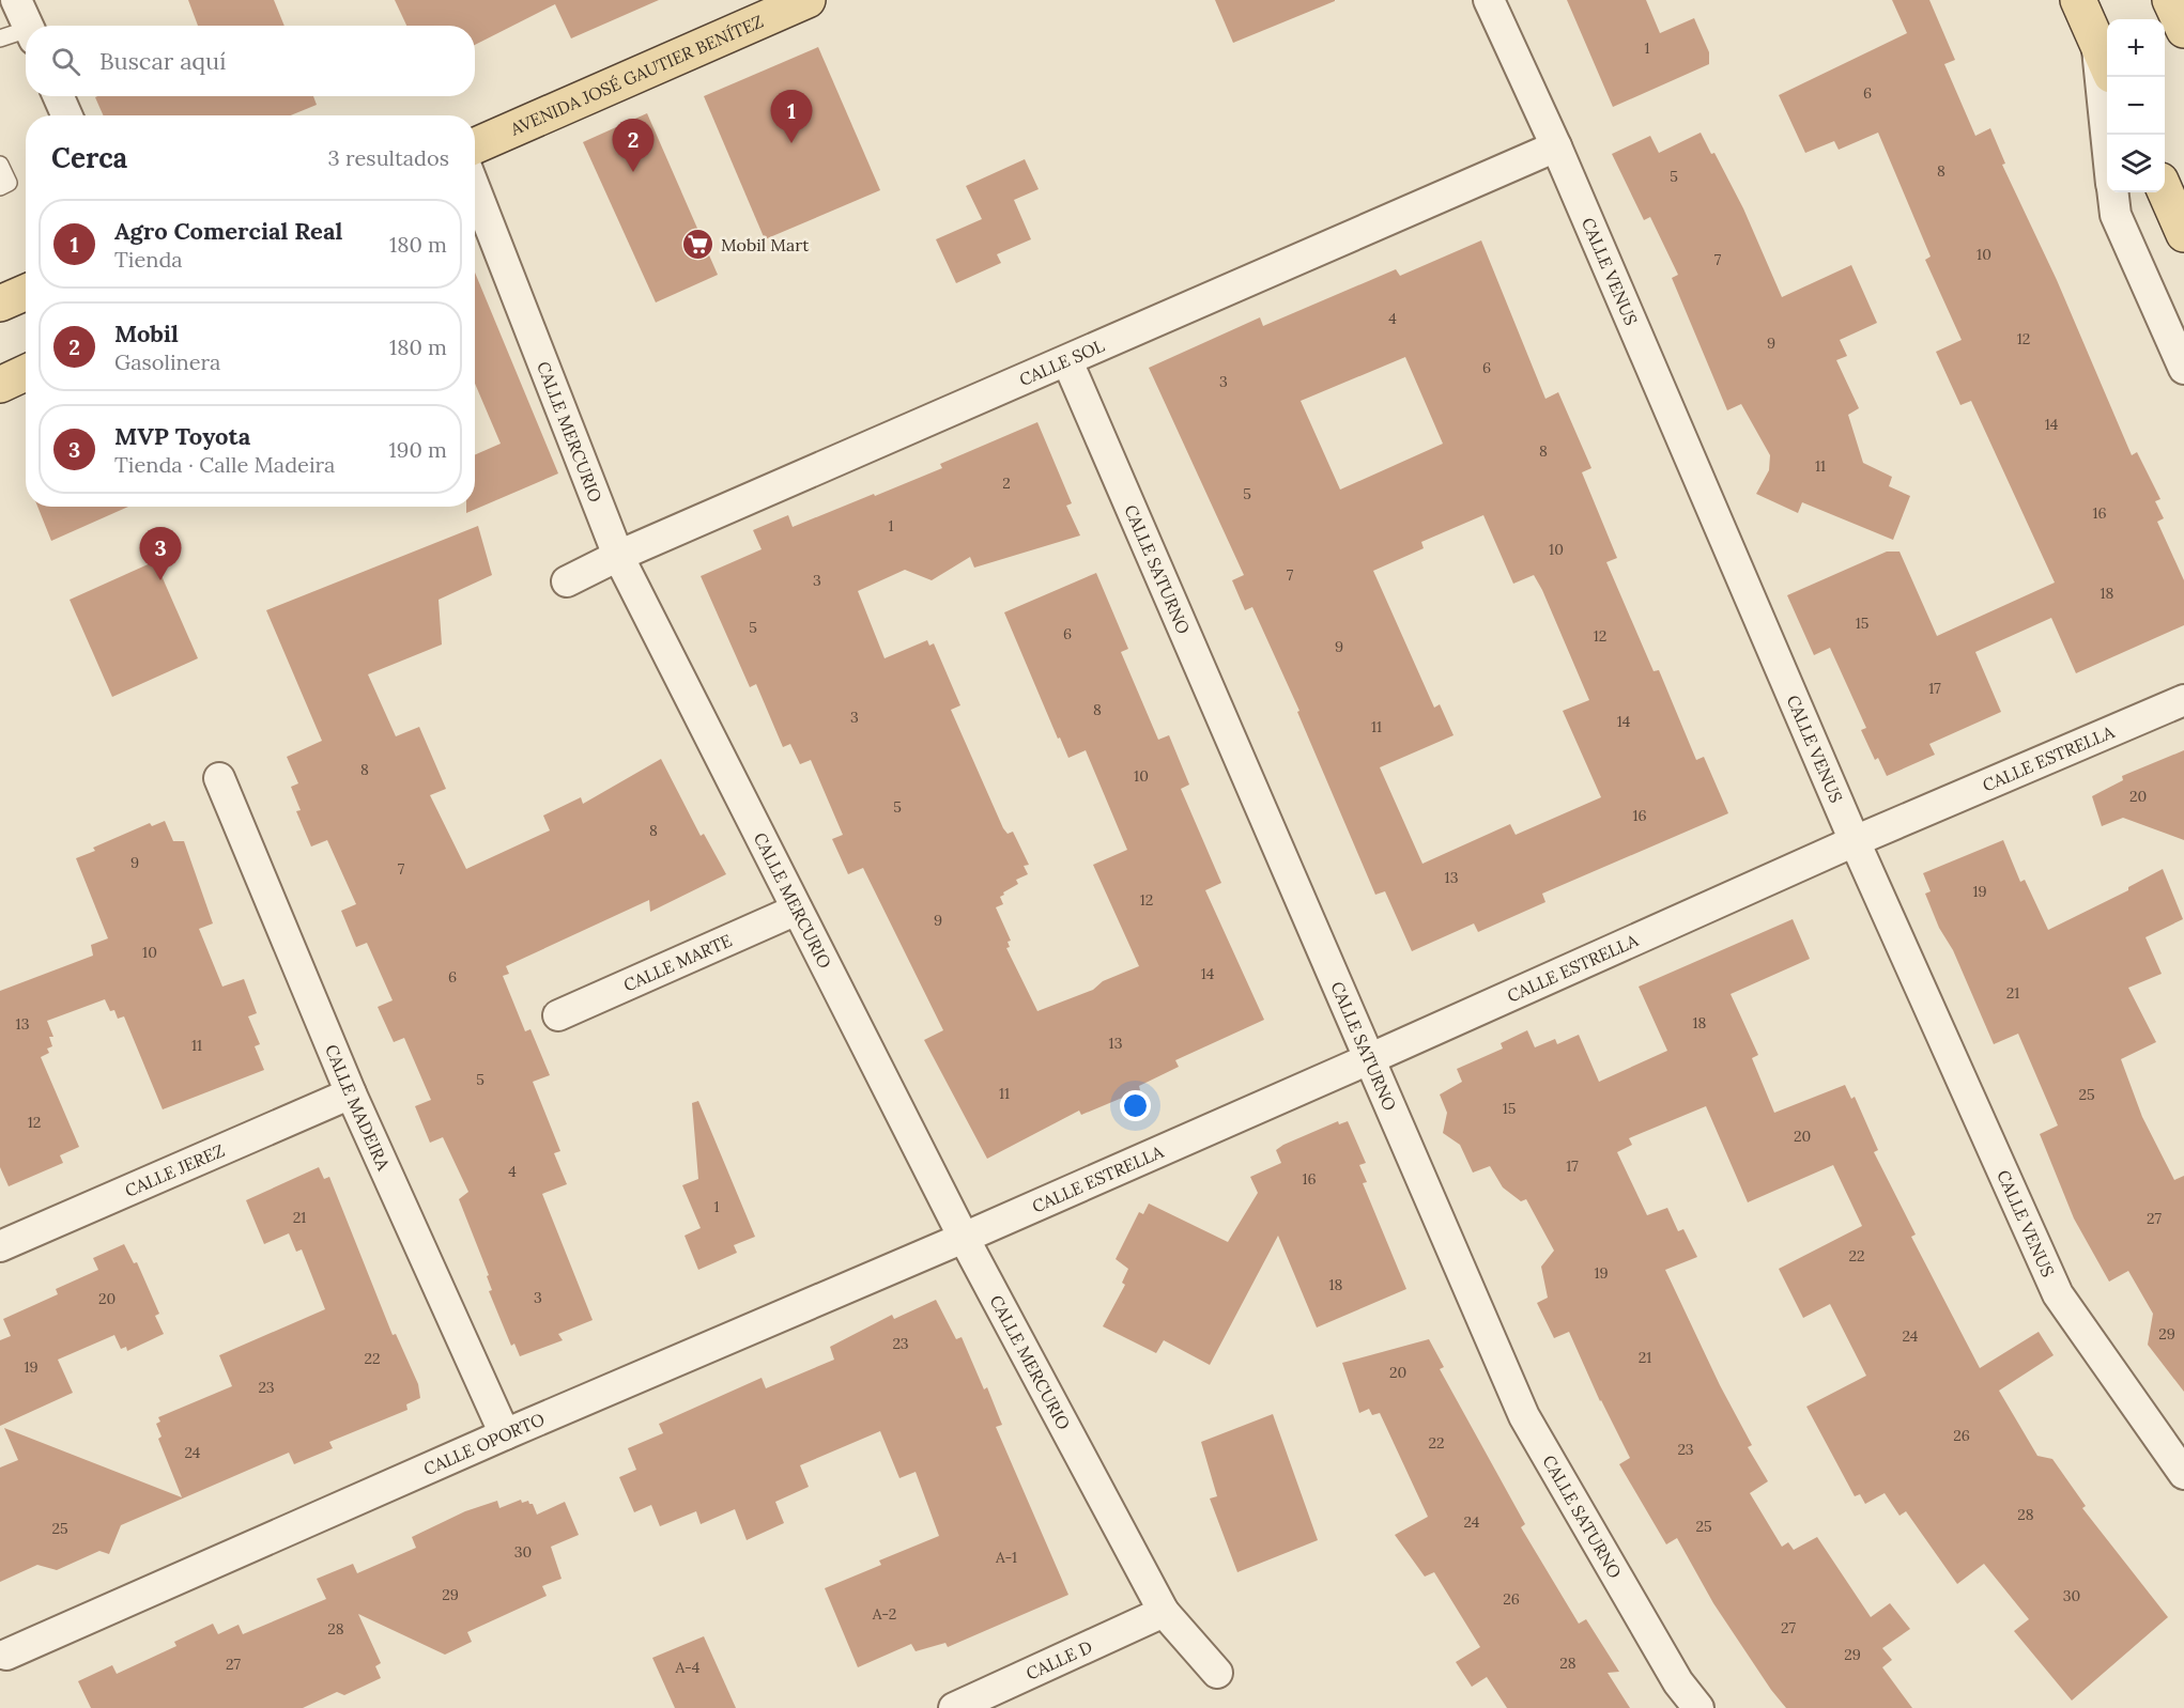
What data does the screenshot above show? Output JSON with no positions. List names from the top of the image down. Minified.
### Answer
{"streets":{"main road":["AVENIDA JOSÉ GAUTIER BENÍTEZ"],"street":["CALLE VENUS","CALLE SOL","CALLE MERCURIO","CALLE SATURNO","CALLE ESTRELLA","CALLE MARTE","CALLE MADEIRA","CALLE JEREZ","CALLE OPORTO","CALLE D"]},"crossings":[["CALLE VENUS","CALLE SOL"],["CALLE VENUS","CALLE ESTRELLA"],["CALLE SOL","CALLE MERCURIO"],["CALLE SOL","CALLE SATURNO"],["CALLE MERCURIO","CALLE ESTRELLA"],["CALLE MERCURIO","CALLE MARTE"],["CALLE MERCURIO","CALLE OPORTO"],["CALLE MERCURIO","CALLE D"],["CALLE SATURNO","CALLE ESTRELLA"],["CALLE ESTRELLA","CALLE OPORTO"],["CALLE MADEIRA","CALLE JEREZ"],["CALLE MADEIRA","CALLE OPORTO"]],"places":{"supermarket":["Mobil Mart"]},"house_numbers":["1","6","8","5","10","7","4","12","9","6","3","14","8","11","2","5","16","1","10","7","3","18","15","5","6","12","9","17","8","3","14","11","8","10","20","5","16","8","9","7","13","19","12","9","10","14","6","21","18","13","13","11","5","11","25","15","12","20","17","4","16","1","21","27","22","19","18","3","20","29","24","23","21","22","19","20","23","26","22","23","24","28","24","25","25","30","A-1","29","30","26","A-2","27","28","29","28","27","A-4"],"page":{"map_buttons":["+","−"],"search":"Buscar aquí","pins":["1","2","3"],"heading":["Cerca","3 resultados"],"list":[{"mark":"1","name":"Agro Comercial Real","note":"Tienda","value":"180 m"},{"mark":"2","name":"Mobil","note":"Gasolinera","value":"180 m"},{"mark":"3","name":"MVP Toyota","note":"Tienda · Calle Madeira","value":"190 m"}]}}
